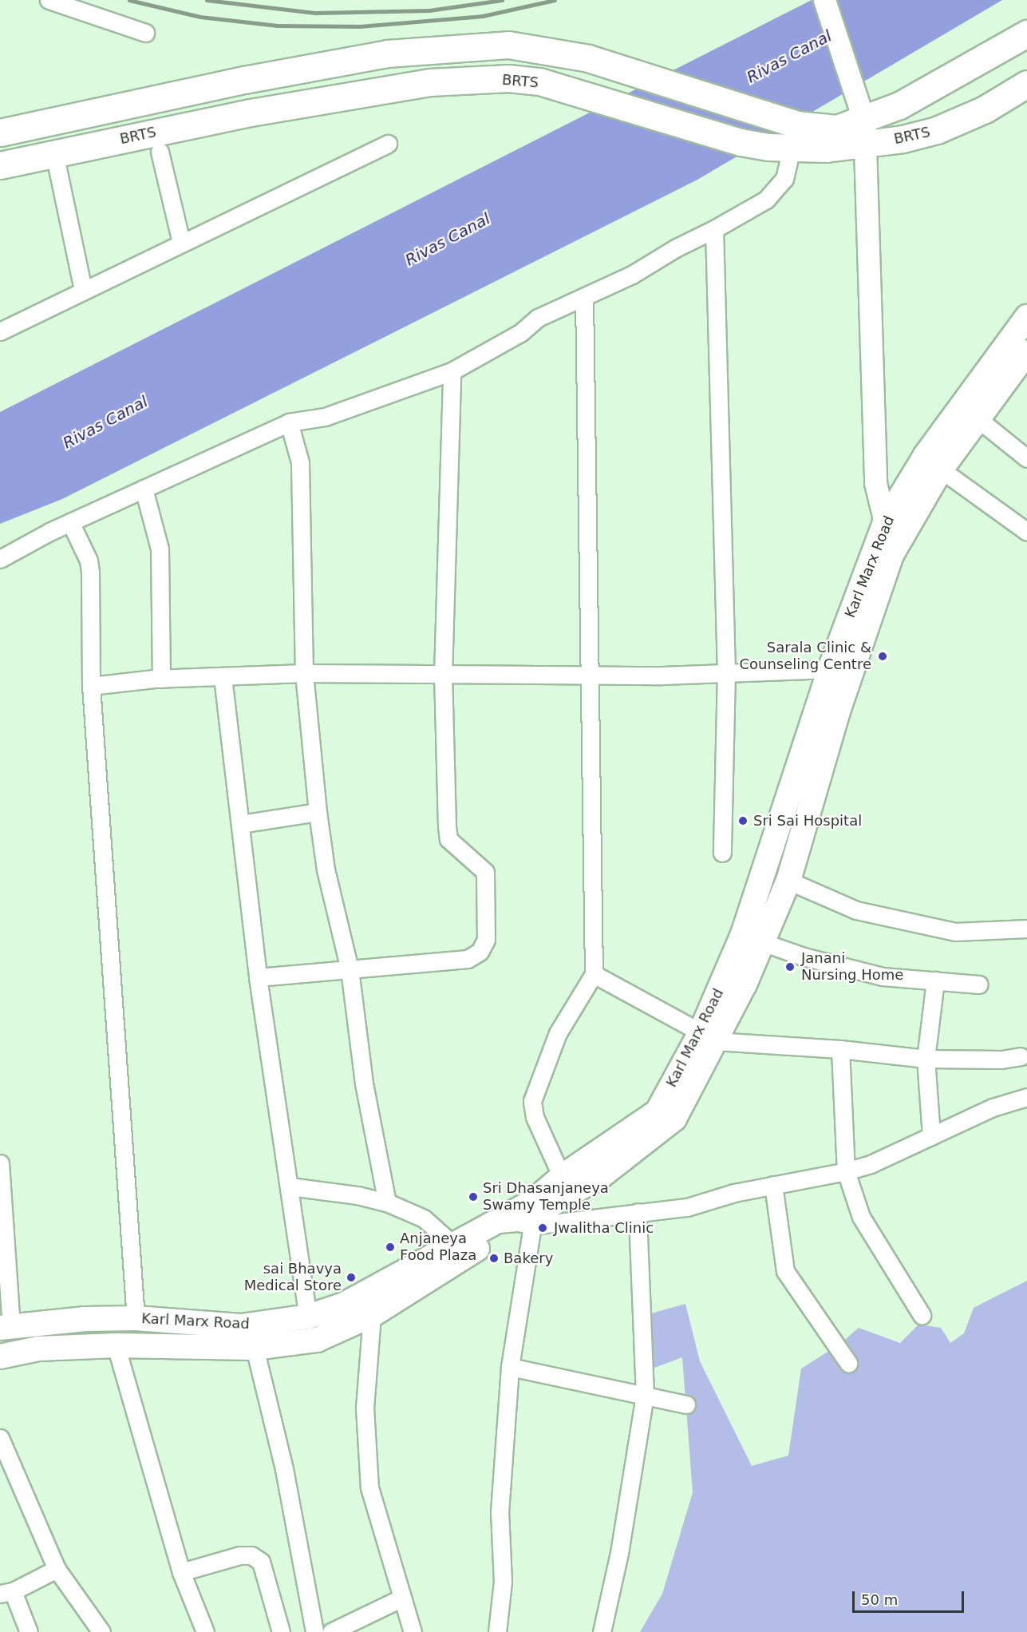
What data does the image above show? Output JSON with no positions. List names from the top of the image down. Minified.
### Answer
{"streets":{"main road":["BRTS","Karl Marx Road"]},"water":["Rivas Canal"],"places":["Sarala Clinic & Counseling Centre","Sri Sai Hospital","Janani Nursing Home","Sri Dhasanjaneya Swamy Temple","Jwalitha Clinic","Anjaneya Food Plaza","Bakery","sai Bhavya Medical Store"],"scale_bar":"50 m"}
